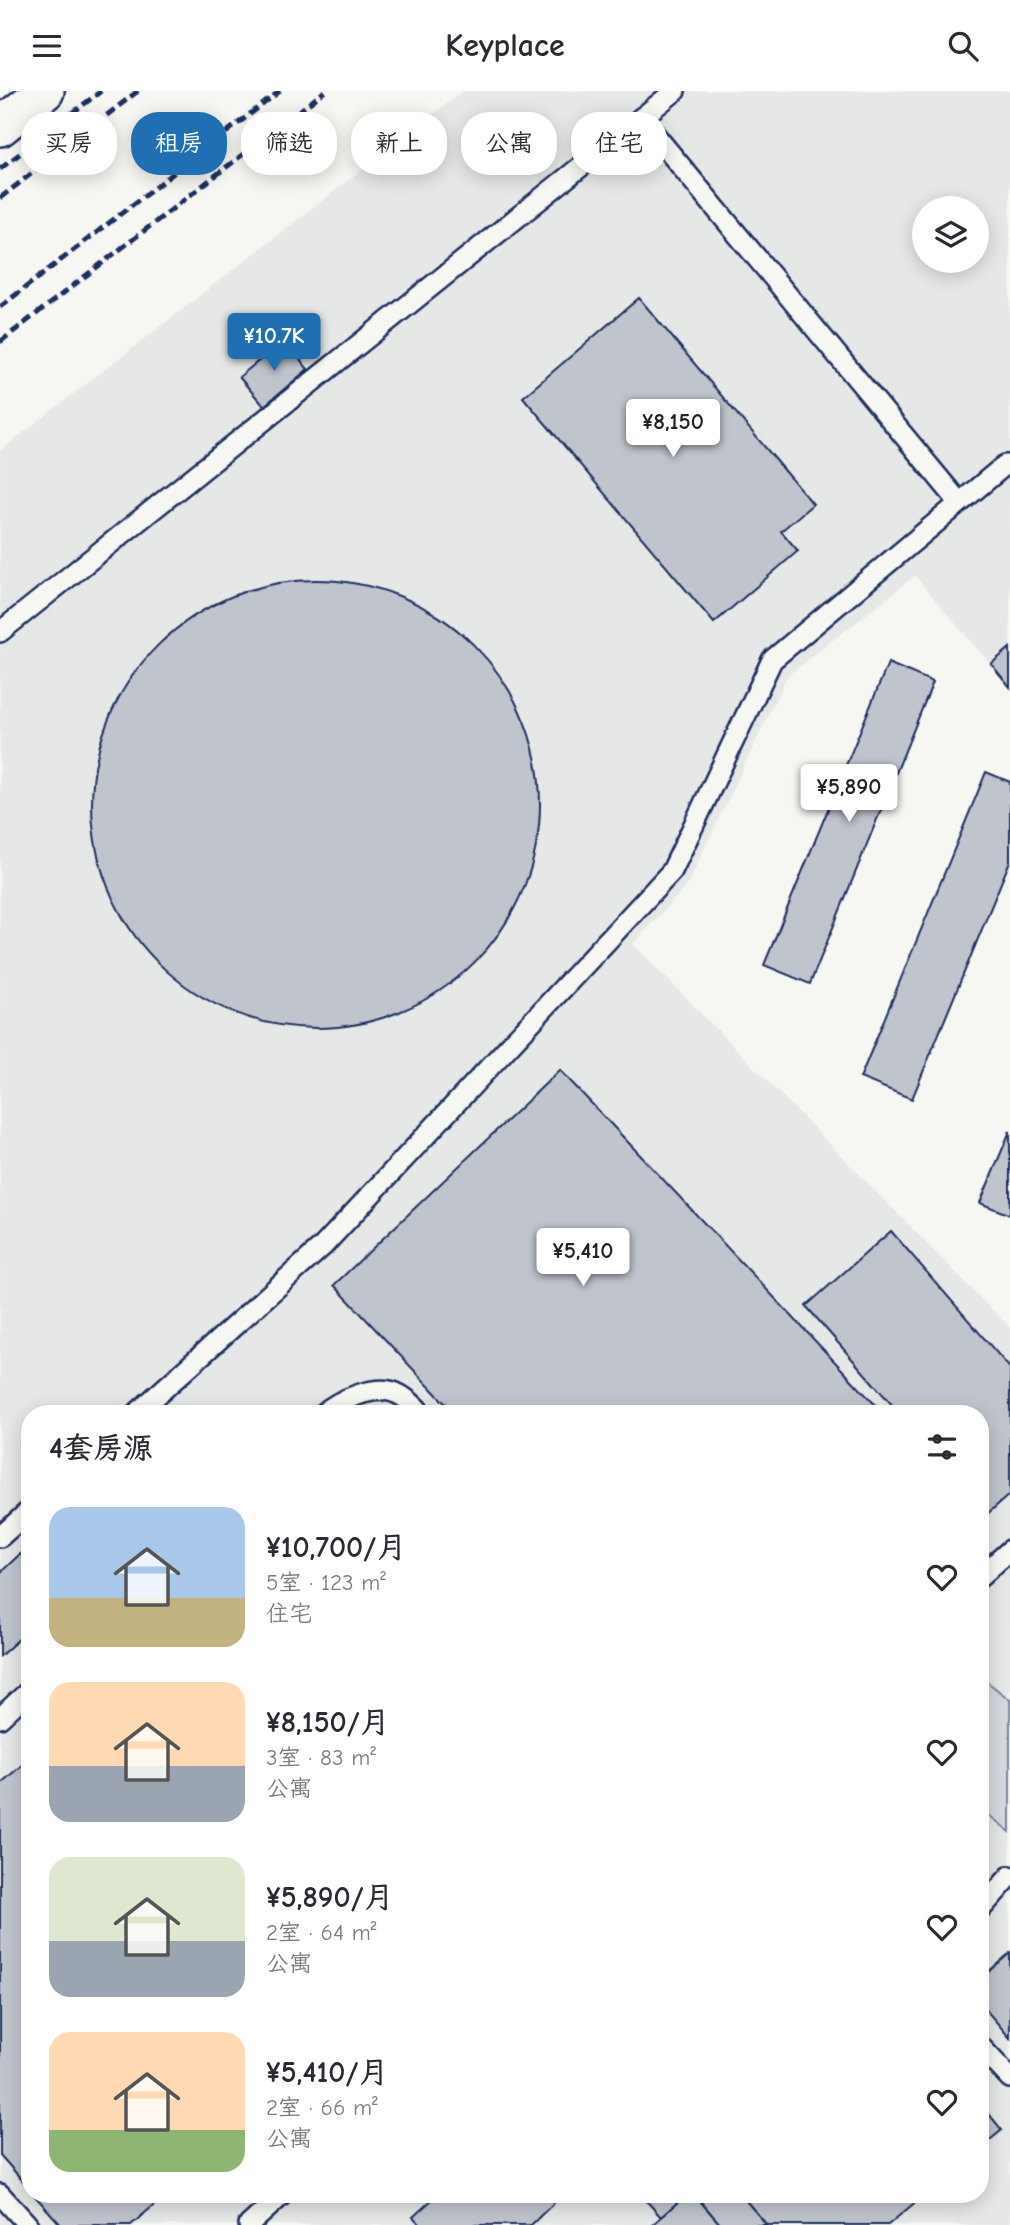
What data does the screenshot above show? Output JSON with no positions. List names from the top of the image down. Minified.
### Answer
{"page":{"header":"Keyplace","chip":["买房","租房","筛选","新上","公寓","住宅"],"price":["¥10.7K","¥8,150","¥5,890","¥5,410"],"heading":"4套房源","list":[{"name":"¥10,700/月","note":"5室 · 123 m² · 住宅"},{"name":"¥8,150/月","note":"3室 · 83 m² · 公寓"},{"name":"¥5,890/月","note":"2室 · 64 m² · 公寓"},{"name":"¥5,410/月","note":"2室 · 66 m² · 公寓"}]}}
